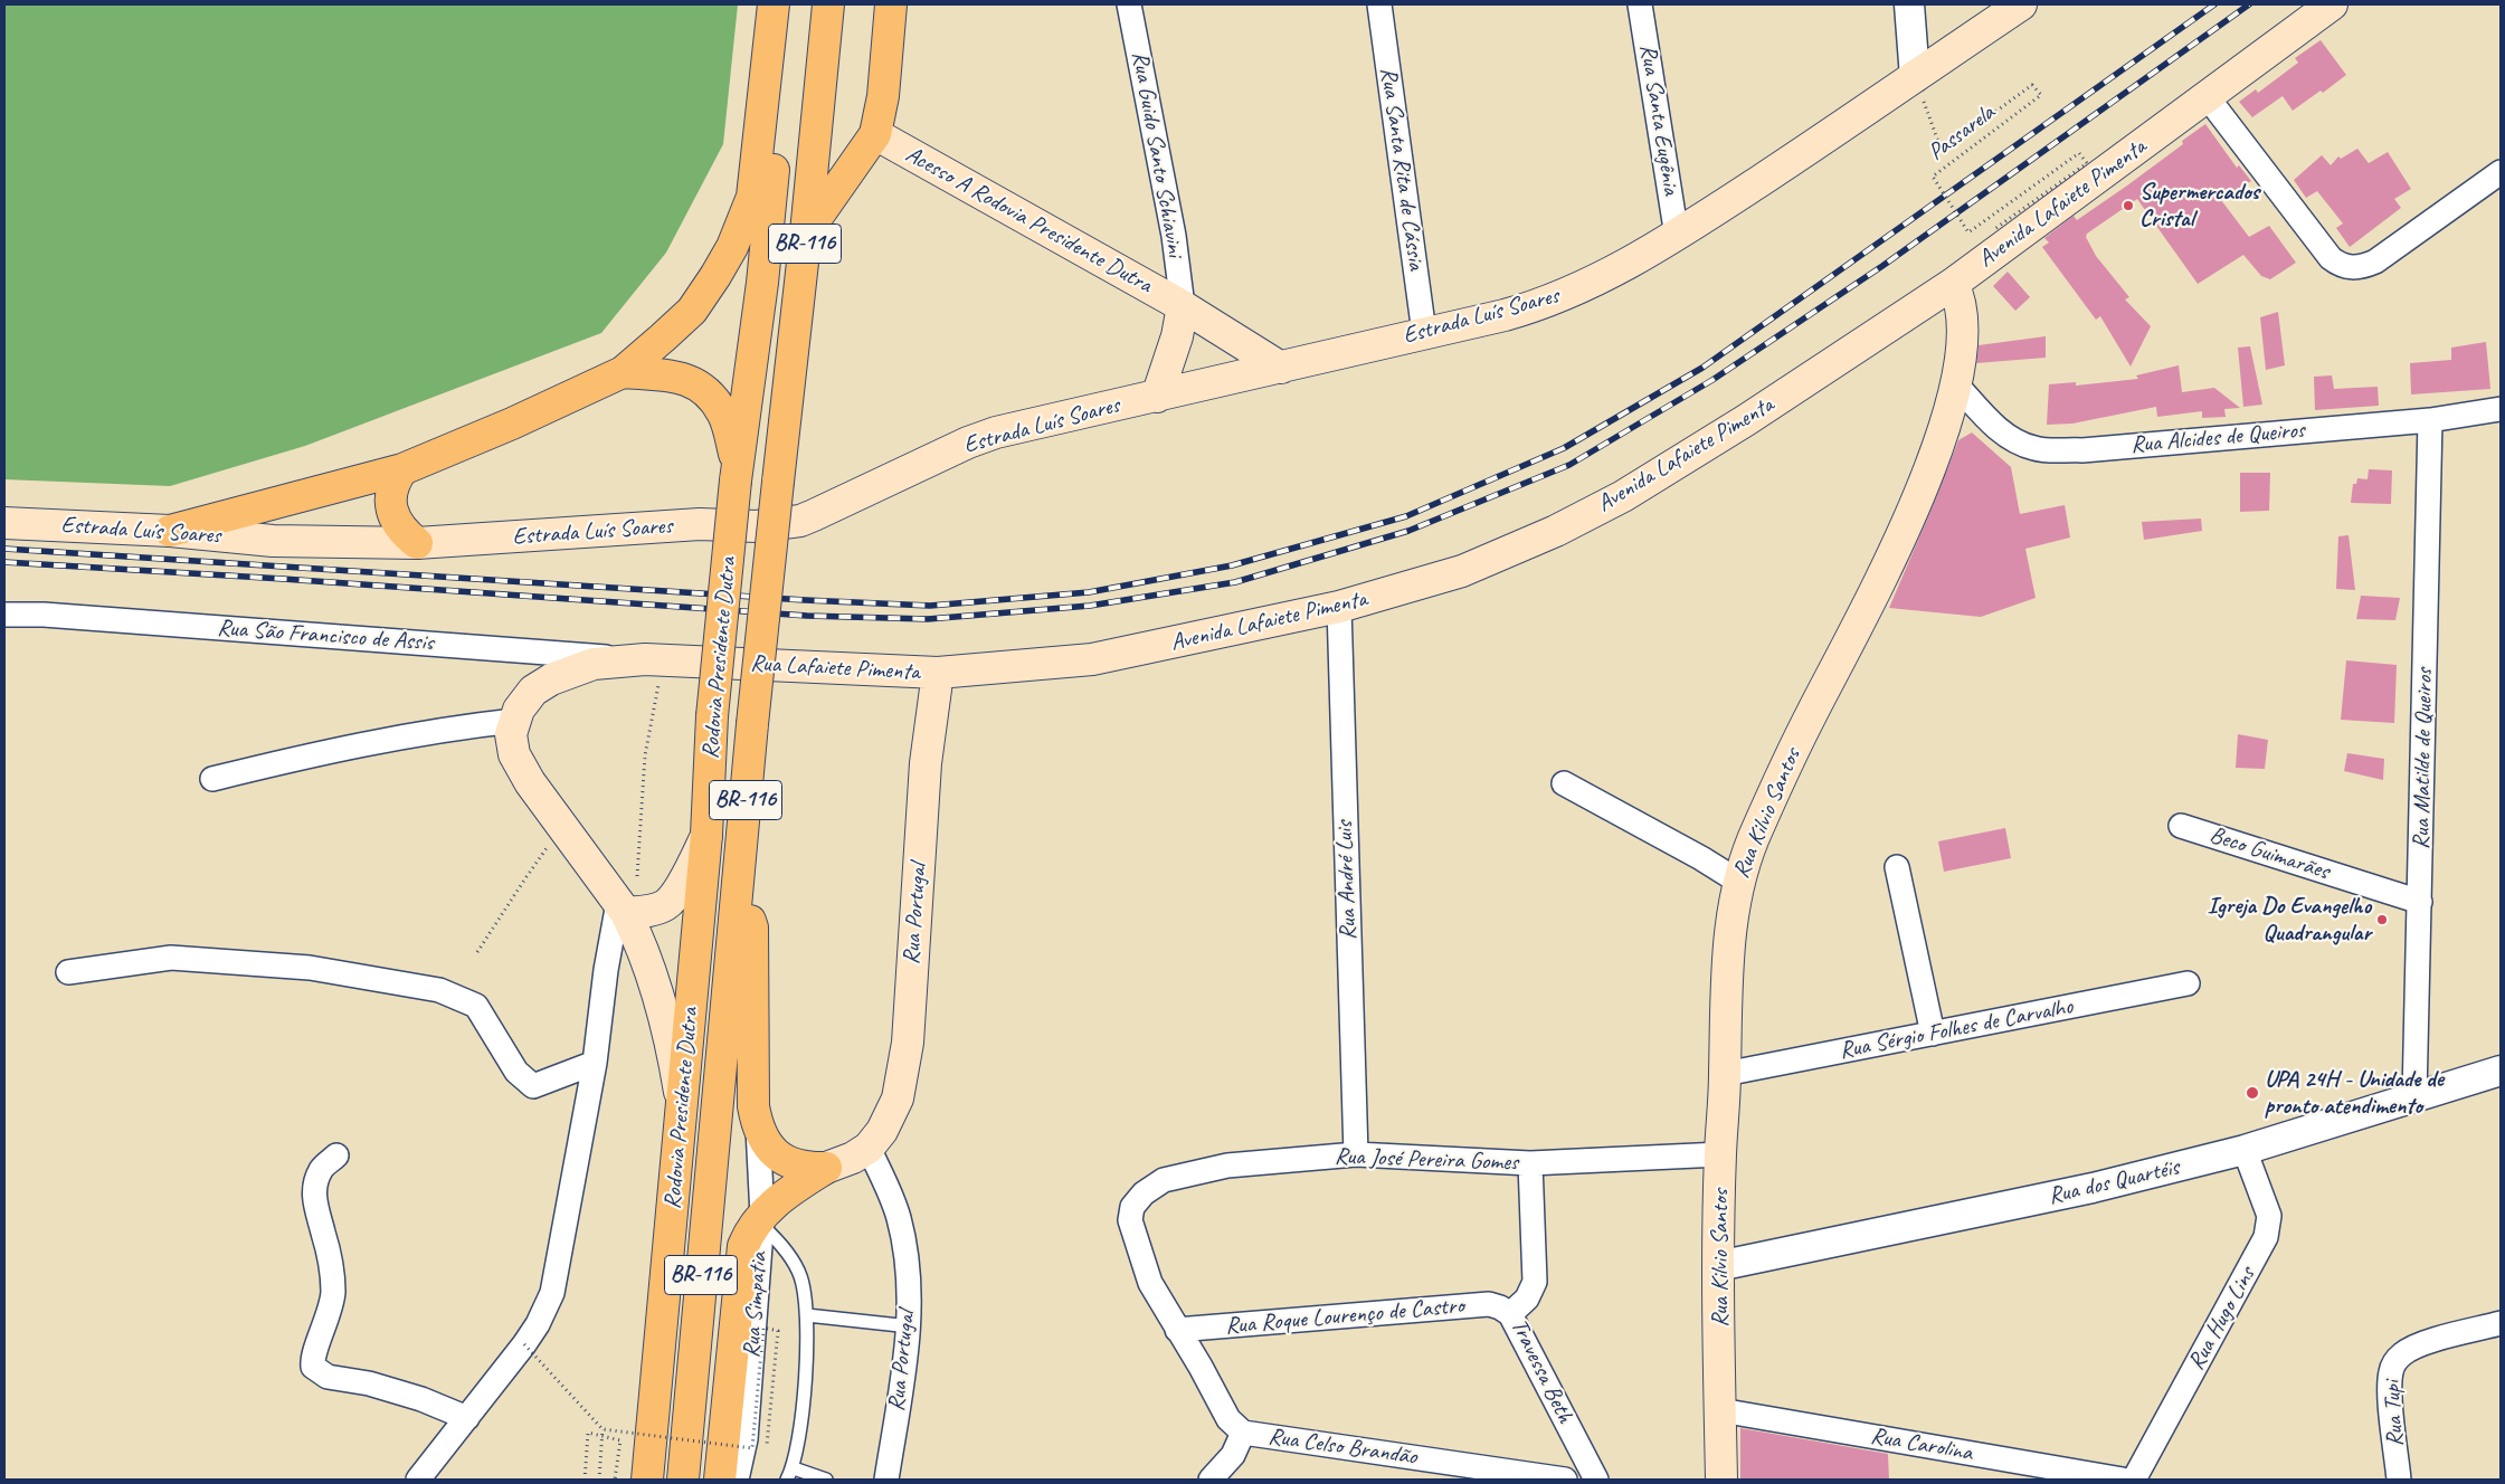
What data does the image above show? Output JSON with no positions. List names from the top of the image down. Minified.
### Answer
{"streets":{"highway":["BR-116","Rodovia Presidente Dutra"],"main road":["Avenida Lafaiete Pimenta","Acesso A Rodovia Presidente Dutra","Estrada Luís Soares","Rua Lafaiete Pimenta","Rua Kilvio Santos","Rua Portugal"],"street":["Rua Santa Eugênia","Rua Guido Santo Schiavini","Rua Santa Rita de Cássia","Rua Alcides de Queiros","Rua São Francisco de Assis","Rua Matilde de Queiros","Beco Guimarães","Rua André Luis","Rua Sérgio Folhes de Carvalho","Rua José Pereira Gomes","Rua dos Quartéis","Rua Simpatia","Rua Roque Lourenço de Castro","Rua Hugo Lins","Travessa Beth","Rua Tupi","Rua Carolina","Rua Celso Brandão"],"path":["Passarela"]},"crossings":[["Rua Santa Eugênia","Estrada Luís Soares"],["Passarela","Estrada Luís Soares"],["Rua Guido Santo Schiavini","Acesso A Rodovia Presidente Dutra"],["Rua Santa Rita de Cássia","Estrada Luís Soares"],["Avenida Lafaiete Pimenta","Rua Lafaiete Pimenta"],["Avenida Lafaiete Pimenta","Rua Kilvio Santos"],["Avenida Lafaiete Pimenta","Rua André Luis"],["Avenida Lafaiete Pimenta","Rua Portugal"],["Acesso A Rodovia Presidente Dutra","Estrada Luís Soares"],["Rua Alcides de Queiros","Rua Matilde de Queiros"],["Rua Alcides de Queiros","Rua Kilvio Santos"],["Rua São Francisco de Assis","Rua Lafaiete Pimenta"],["Rodovia Presidente Dutra","Rua Lafaiete Pimenta"],["Rua Lafaiete Pimenta","Rua Portugal"],["Rua Matilde de Queiros","Beco Guimarães"],["Rua Matilde de Queiros","Rua dos Quartéis"],["Rua Kilvio Santos","Rua Sérgio Folhes de Carvalho"],["Rua Kilvio Santos","Rua José Pereira Gomes"],["Rua Kilvio Santos","Rua dos Quartéis"],["Rua Kilvio Santos","Rua Carolina"],["Rua André Luis","Rua José Pereira Gomes"],["Rua José Pereira Gomes","Rua Roque Lourenço de Castro"],["Rua José Pereira Gomes","Travessa Beth"],["Rua José Pereira Gomes","Rua Celso Brandão"],["Rua dos Quartéis","Rua Hugo Lins"],["Rua Roque Lourenço de Castro","Travessa Beth"]],"places":["Supermercados Cristal","Igreja Do Evangelho Quadrangular","UPA 24H - Unidade de pronto atendimento"]}
